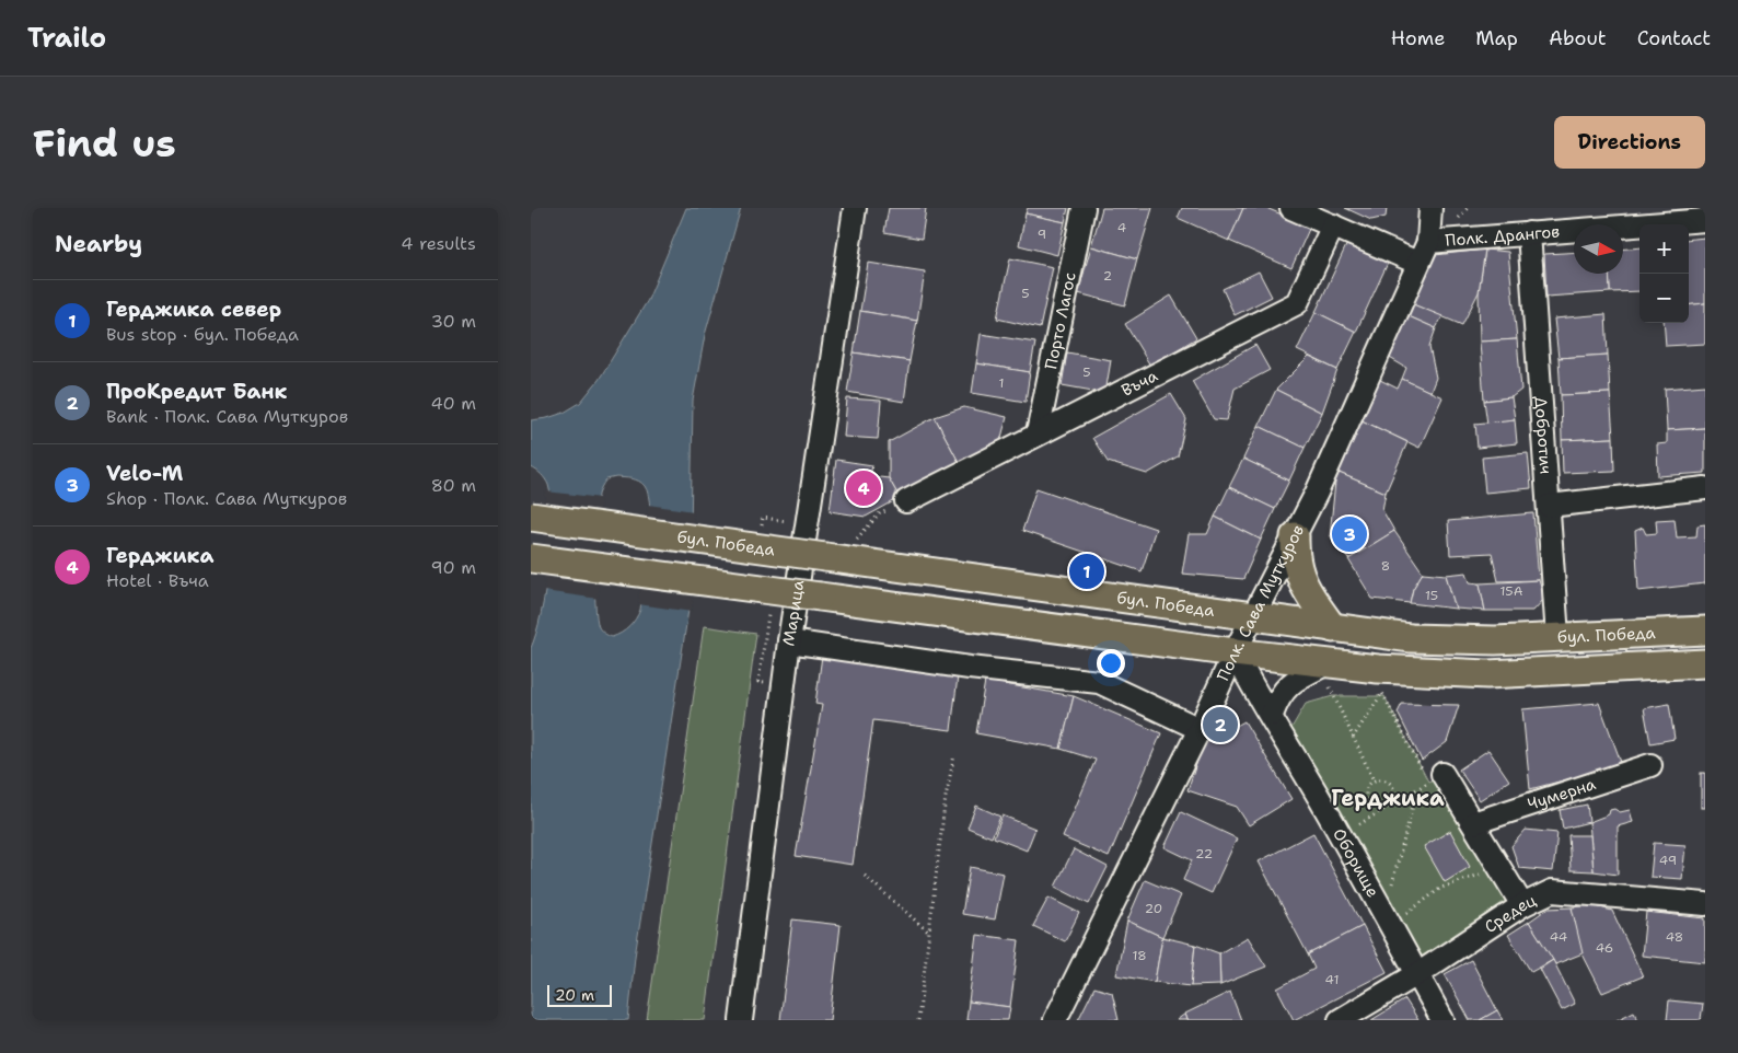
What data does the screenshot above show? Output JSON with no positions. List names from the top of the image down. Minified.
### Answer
{"streets":{"main road":["бул. Победа"],"street":["Полк. Дрангов","Порто Лагос","Въча","Добротич","Полк. Сава Муткуров","Марица","Чумерна","Оборище","Средец"]},"crossings":[["Полк. Дрангов","Добротич"],["Полк. Дрангов","Полк. Сава Муткуров"],["Порто Лагос","Въча"],["Добротич","бул. Победа"],["бул. Победа","Полк. Сава Муткуров"],["бул. Победа","Оборище"],["Полк. Сава Муткуров","Оборище"],["Оборище","Средец"]],"districts":["Герджика"],"house_numbers":["4","9","2","5","5","1","8","15А","15","22","49","20","44","48","46","18","41"],"scale_bar":"20 m","north":"right","page":{"header":"Trailo","nav":["Home","Map","About","Contact"],"buttons":"Directions","title":"Find us","heading":["Nearby","4 results"],"map_buttons":["+","−"],"list":[{"mark":"1","name":"Герджика север","note":"Bus stop · бул. Победа","value":"30 m"},{"mark":"2","name":"ПроКредит Банк","note":"Bank · Полк. Сава Муткуров","value":"40 m"},{"mark":"3","name":"Velo-M","note":"Shop · Полк. Сава Муткуров","value":"80 m"},{"mark":"4","name":"Герджика","note":"Hotel · Въча","value":"90 m"}],"pins":["4","3","1","2"],"scale":"20 m"}}
